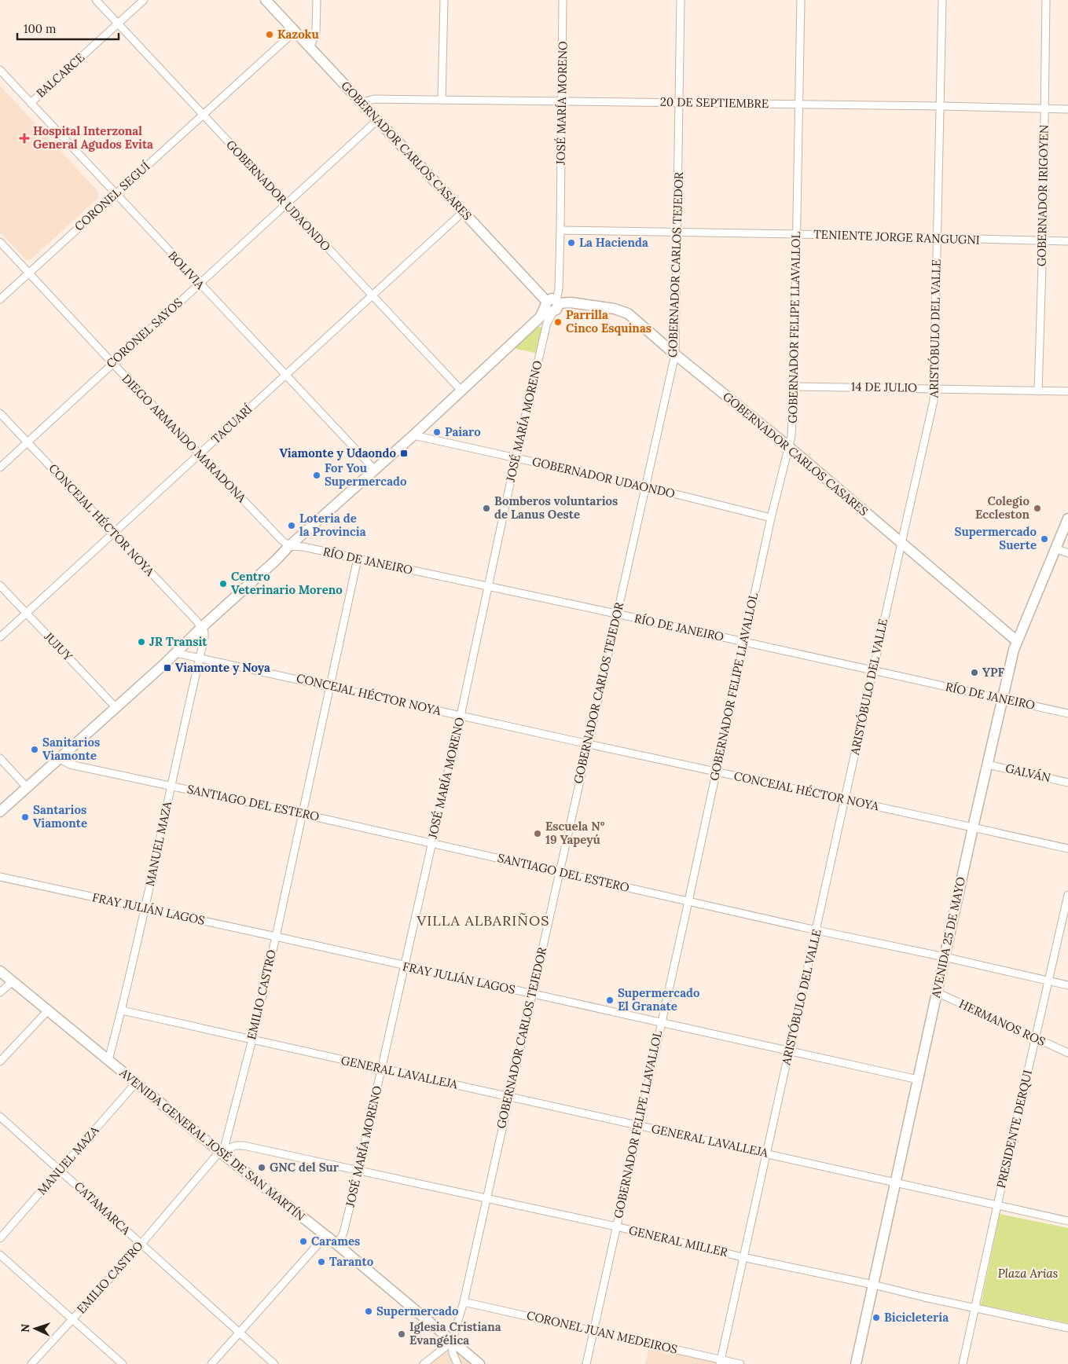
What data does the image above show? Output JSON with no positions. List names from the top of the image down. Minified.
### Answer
{"streets":{"street":["BALCARCE","JOSÉ MARÍA MORENO","20 DE SEPTIEMBRE","GOBERNADOR CARLOS CASARES","GOBERNADOR UDAONDO","GOBERNADOR IRIGOYEN","CORONEL SEGUÍ","TENIENTE JORGE RANGUGNI","GOBERNADOR CARLOS TEJEDOR","BOLIVIA","GOBERNADOR FELIPE LLAVALLOL","ARISTÓBULO DEL VALLE","CORONEL SAYOS","14 DE JULIO","TACUARÍ","DIEGO ARMANDO MARADONA","CONCEJAL HÉCTOR NOYA","RÍO DE JANEIRO","JUJUY","GALVÁN","SANTIAGO DEL ESTERO","MANUEL MAZA","FRAY JULIÁN LAGOS","AVENIDA 25 DE MAYO","EMILIO CASTRO","HERMANOS ROS","GENERAL LAVALLEJA","PRESIDENTE DERQUI","AVENIDA GENERAL JOSÉ DE SAN MARTÍN","CATAMARCA","GENERAL MILLER","CORONEL JUAN MEDEIROS"]},"crossings":[["BALCARCE","GOBERNADOR UDAONDO"],["BALCARCE","BOLIVIA"],["JOSÉ MARÍA MORENO","20 DE SEPTIEMBRE"],["JOSÉ MARÍA MORENO","GOBERNADOR CARLOS CASARES"],["JOSÉ MARÍA MORENO","GOBERNADOR UDAONDO"],["JOSÉ MARÍA MORENO","TENIENTE JORGE RANGUGNI"],["JOSÉ MARÍA MORENO","CONCEJAL HÉCTOR NOYA"],["JOSÉ MARÍA MORENO","RÍO DE JANEIRO"],["JOSÉ MARÍA MORENO","SANTIAGO DEL ESTERO"],["JOSÉ MARÍA MORENO","FRAY JULIÁN LAGOS"],["JOSÉ MARÍA MORENO","GENERAL LAVALLEJA"],["JOSÉ MARÍA MORENO","AVENIDA GENERAL JOSÉ DE SAN MARTÍN"],["JOSÉ MARÍA MORENO","GENERAL MILLER"],["20 DE SEPTIEMBRE","GOBERNADOR CARLOS CASARES"],["20 DE SEPTIEMBRE","GOBERNADOR IRIGOYEN"],["20 DE SEPTIEMBRE","GOBERNADOR CARLOS TEJEDOR"],["20 DE SEPTIEMBRE","GOBERNADOR FELIPE LLAVALLOL"],["20 DE SEPTIEMBRE","ARISTÓBULO DEL VALLE"],["GOBERNADOR CARLOS CASARES","CORONEL SEGUÍ"],["GOBERNADOR CARLOS CASARES","GOBERNADOR CARLOS TEJEDOR"],["GOBERNADOR CARLOS CASARES","GOBERNADOR FELIPE LLAVALLOL"],["GOBERNADOR CARLOS CASARES","ARISTÓBULO DEL VALLE"],["GOBERNADOR CARLOS CASARES","CORONEL SAYOS"],["GOBERNADOR CARLOS CASARES","TACUARÍ"],["GOBERNADOR CARLOS CASARES","AVENIDA 25 DE MAYO"],["GOBERNADOR UDAONDO","CORONEL SEGUÍ"],["GOBERNADOR UDAONDO","GOBERNADOR CARLOS TEJEDOR"],["GOBERNADOR UDAONDO","GOBERNADOR FELIPE LLAVALLOL"],["GOBERNADOR UDAONDO","CORONEL SAYOS"],["GOBERNADOR UDAONDO","TACUARÍ"],["GOBERNADOR IRIGOYEN","TENIENTE JORGE RANGUGNI"],["GOBERNADOR IRIGOYEN","14 DE JULIO"],["CORONEL SEGUÍ","BOLIVIA"],["CORONEL SEGUÍ","DIEGO ARMANDO MARADONA"],["TENIENTE JORGE RANGUGNI","GOBERNADOR CARLOS TEJEDOR"],["TENIENTE JORGE RANGUGNI","GOBERNADOR FELIPE LLAVALLOL"],["TENIENTE JORGE RANGUGNI","ARISTÓBULO DEL VALLE"],["GOBERNADOR CARLOS TEJEDOR","CONCEJAL HÉCTOR NOYA"],["GOBERNADOR CARLOS TEJEDOR","RÍO DE JANEIRO"],["GOBERNADOR CARLOS TEJEDOR","SANTIAGO DEL ESTERO"],["GOBERNADOR CARLOS TEJEDOR","FRAY JULIÁN LAGOS"],["GOBERNADOR CARLOS TEJEDOR","GENERAL LAVALLEJA"],["GOBERNADOR CARLOS TEJEDOR","AVENIDA GENERAL JOSÉ DE SAN MARTÍN"],["GOBERNADOR CARLOS TEJEDOR","GENERAL MILLER"],["GOBERNADOR CARLOS TEJEDOR","CORONEL JUAN MEDEIROS"],["BOLIVIA","CORONEL SAYOS"],["BOLIVIA","TACUARÍ"],["GOBERNADOR FELIPE LLAVALLOL","14 DE JULIO"],["GOBERNADOR FELIPE LLAVALLOL","CONCEJAL HÉCTOR NOYA"],["GOBERNADOR FELIPE LLAVALLOL","RÍO DE JANEIRO"],["GOBERNADOR FELIPE LLAVALLOL","SANTIAGO DEL ESTERO"],["GOBERNADOR FELIPE LLAVALLOL","FRAY JULIÁN LAGOS"],["GOBERNADOR FELIPE LLAVALLOL","GENERAL LAVALLEJA"],["GOBERNADOR FELIPE LLAVALLOL","GENERAL MILLER"],["GOBERNADOR FELIPE LLAVALLOL","CORONEL JUAN MEDEIROS"],["ARISTÓBULO DEL VALLE","14 DE JULIO"],["ARISTÓBULO DEL VALLE","CONCEJAL HÉCTOR NOYA"],["ARISTÓBULO DEL VALLE","RÍO DE JANEIRO"],["ARISTÓBULO DEL VALLE","SANTIAGO DEL ESTERO"],["ARISTÓBULO DEL VALLE","FRAY JULIÁN LAGOS"],["ARISTÓBULO DEL VALLE","GENERAL LAVALLEJA"],["ARISTÓBULO DEL VALLE","GENERAL MILLER"],["ARISTÓBULO DEL VALLE","CORONEL JUAN MEDEIROS"],["CORONEL SAYOS","DIEGO ARMANDO MARADONA"],["CORONEL SAYOS","CONCEJAL HÉCTOR NOYA"],["TACUARÍ","DIEGO ARMANDO MARADONA"],["TACUARÍ","CONCEJAL HÉCTOR NOYA"],["TACUARÍ","JUJUY"],["DIEGO ARMANDO MARADONA","RÍO DE JANEIRO"],["CONCEJAL HÉCTOR NOYA","MANUEL MAZA"],["CONCEJAL HÉCTOR NOYA","AVENIDA 25 DE MAYO"],["CONCEJAL HÉCTOR NOYA","EMILIO CASTRO"],["RÍO DE JANEIRO","AVENIDA 25 DE MAYO"],["RÍO DE JANEIRO","EMILIO CASTRO"],["GALVÁN","AVENIDA 25 DE MAYO"],["SANTIAGO DEL ESTERO","MANUEL MAZA"],["SANTIAGO DEL ESTERO","AVENIDA 25 DE MAYO"],["SANTIAGO DEL ESTERO","EMILIO CASTRO"],["SANTIAGO DEL ESTERO","PRESIDENTE DERQUI"],["MANUEL MAZA","FRAY JULIÁN LAGOS"],["MANUEL MAZA","GENERAL LAVALLEJA"],["MANUEL MAZA","AVENIDA GENERAL JOSÉ DE SAN MARTÍN"],["MANUEL MAZA","CATAMARCA"],["FRAY JULIÁN LAGOS","AVENIDA 25 DE MAYO"],["FRAY JULIÁN LAGOS","EMILIO CASTRO"],["AVENIDA 25 DE MAYO","HERMANOS ROS"],["AVENIDA 25 DE MAYO","GENERAL LAVALLEJA"],["AVENIDA 25 DE MAYO","GENERAL MILLER"],["EMILIO CASTRO","GENERAL LAVALLEJA"],["EMILIO CASTRO","AVENIDA GENERAL JOSÉ DE SAN MARTÍN"],["EMILIO CASTRO","CATAMARCA"],["EMILIO CASTRO","GENERAL MILLER"],["HERMANOS ROS","PRESIDENTE DERQUI"],["GENERAL LAVALLEJA","PRESIDENTE DERQUI"],["PRESIDENTE DERQUI","GENERAL MILLER"],["AVENIDA GENERAL JOSÉ DE SAN MARTÍN","GENERAL MILLER"]],"districts":["VILLA ALBARIÑOS"],"parks":["Plaza Arias"],"places":{"other":["Kazoku","La Hacienda","Parrilla Cinco Esquinas","Paiaro","For You Supermercado","Bomberos voluntarios de Lanus Oeste","Colegio Eccleston","Loteria de la Provincia","Supermercado Suerte","Centro Veterinario Moreno","JR Transit","YPF","Sanitarios Viamonte","Santarios Viamonte","Escuela Nº 19 Yapeyú","Supermercado El Granate","GNC del Sur","Carames","Taranto","Supermercado","Bicicletería","Iglesia Cristiana Evangélica"],"health":["Hospital Interzonal General Agudos Evita"],"transit":["Viamonte y Udaondo","Viamonte y Noya"]},"scale_bar":"100 m","north":"left"}
